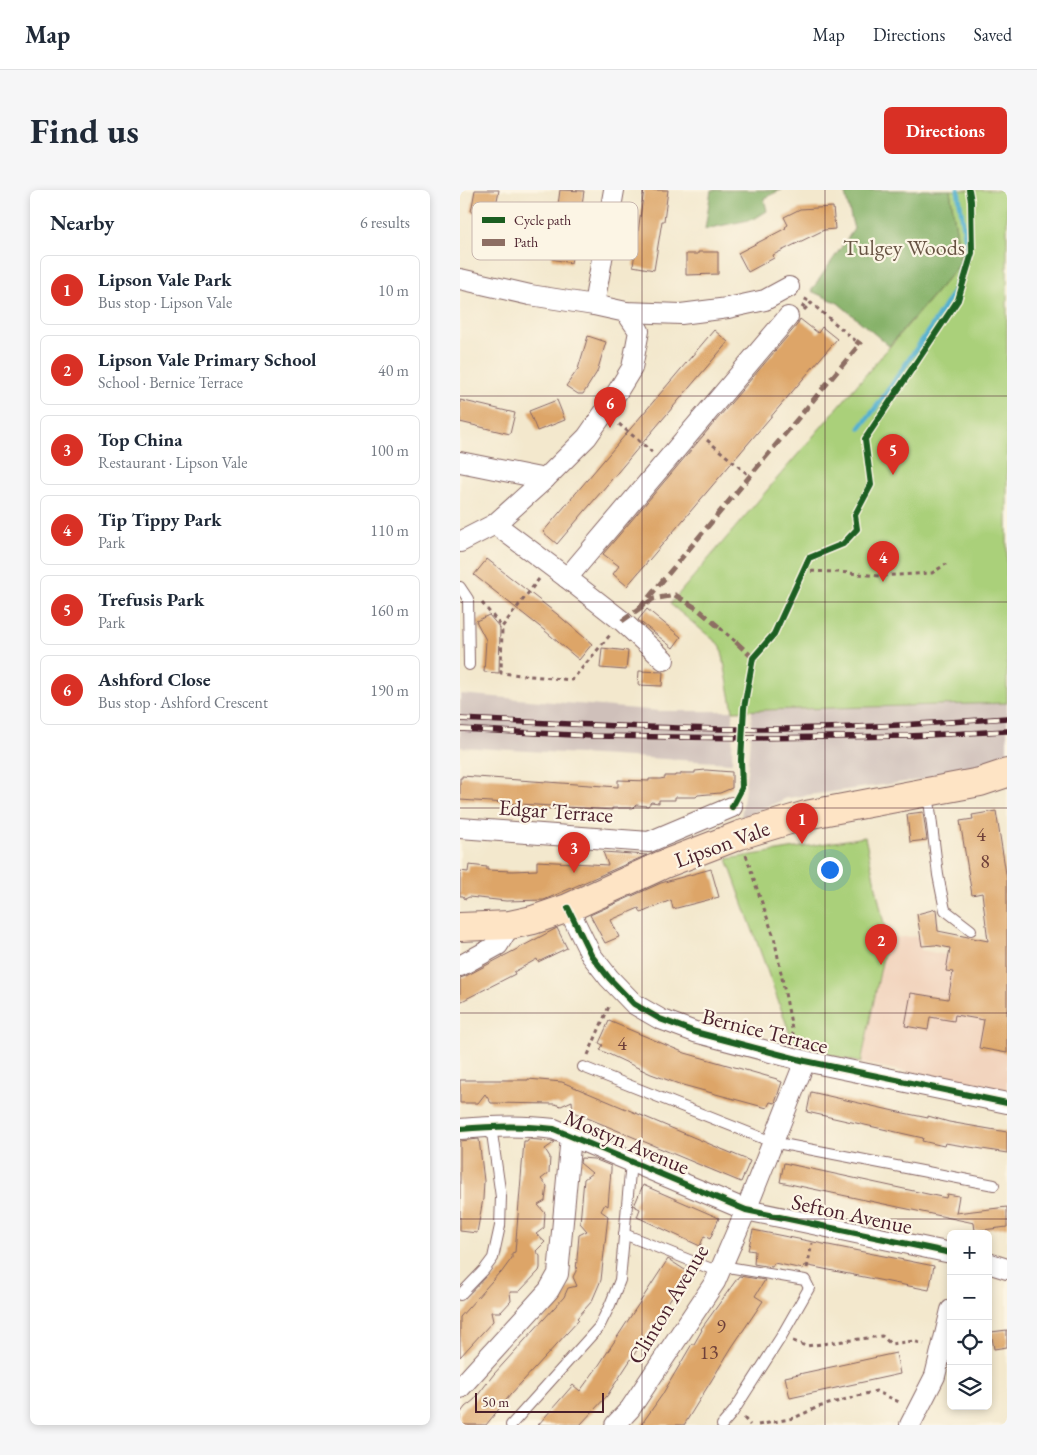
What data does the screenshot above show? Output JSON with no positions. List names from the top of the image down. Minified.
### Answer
{"streets":{"main road":["Lipson Vale"],"street":["Edgar Terrace","Bernice Terrace","Mostyn Avenue","Sefton Avenue","Clinton Avenue"]},"crossings":[["Lipson Vale","Bernice Terrace"],["Bernice Terrace","Clinton Avenue"],["Mostyn Avenue","Sefton Avenue"],["Mostyn Avenue","Clinton Avenue"],["Sefton Avenue","Clinton Avenue"]],"parks":["Tulgey Woods"],"house_numbers":["4","8","4","9","13"],"legend":["Cycle path","Path"],"scale_bar":"50 m","page":{"header":"Map","nav":["Map","Directions","Saved"],"buttons":"Directions","title":"Find us","heading":["Nearby","6 results"],"list":[{"mark":"1","name":"Lipson Vale Park","note":"Bus stop · Lipson Vale","value":"10 m"},{"mark":"2","name":"Lipson Vale Primary School","note":"School · Bernice Terrace","value":"40 m"},{"mark":"3","name":"Top China","note":"Restaurant · Lipson Vale","value":"100 m"},{"mark":"4","name":"Tip Tippy Park","note":"Park","value":"110 m"},{"mark":"5","name":"Trefusis Park","note":"Park","value":"160 m"},{"mark":"6","name":"Ashford Close","note":"Bus stop · Ashford Crescent","value":"190 m"}],"pins":["6","5","4","1","3","2"],"map_buttons":["+","−"],"scale":"50 m"}}
